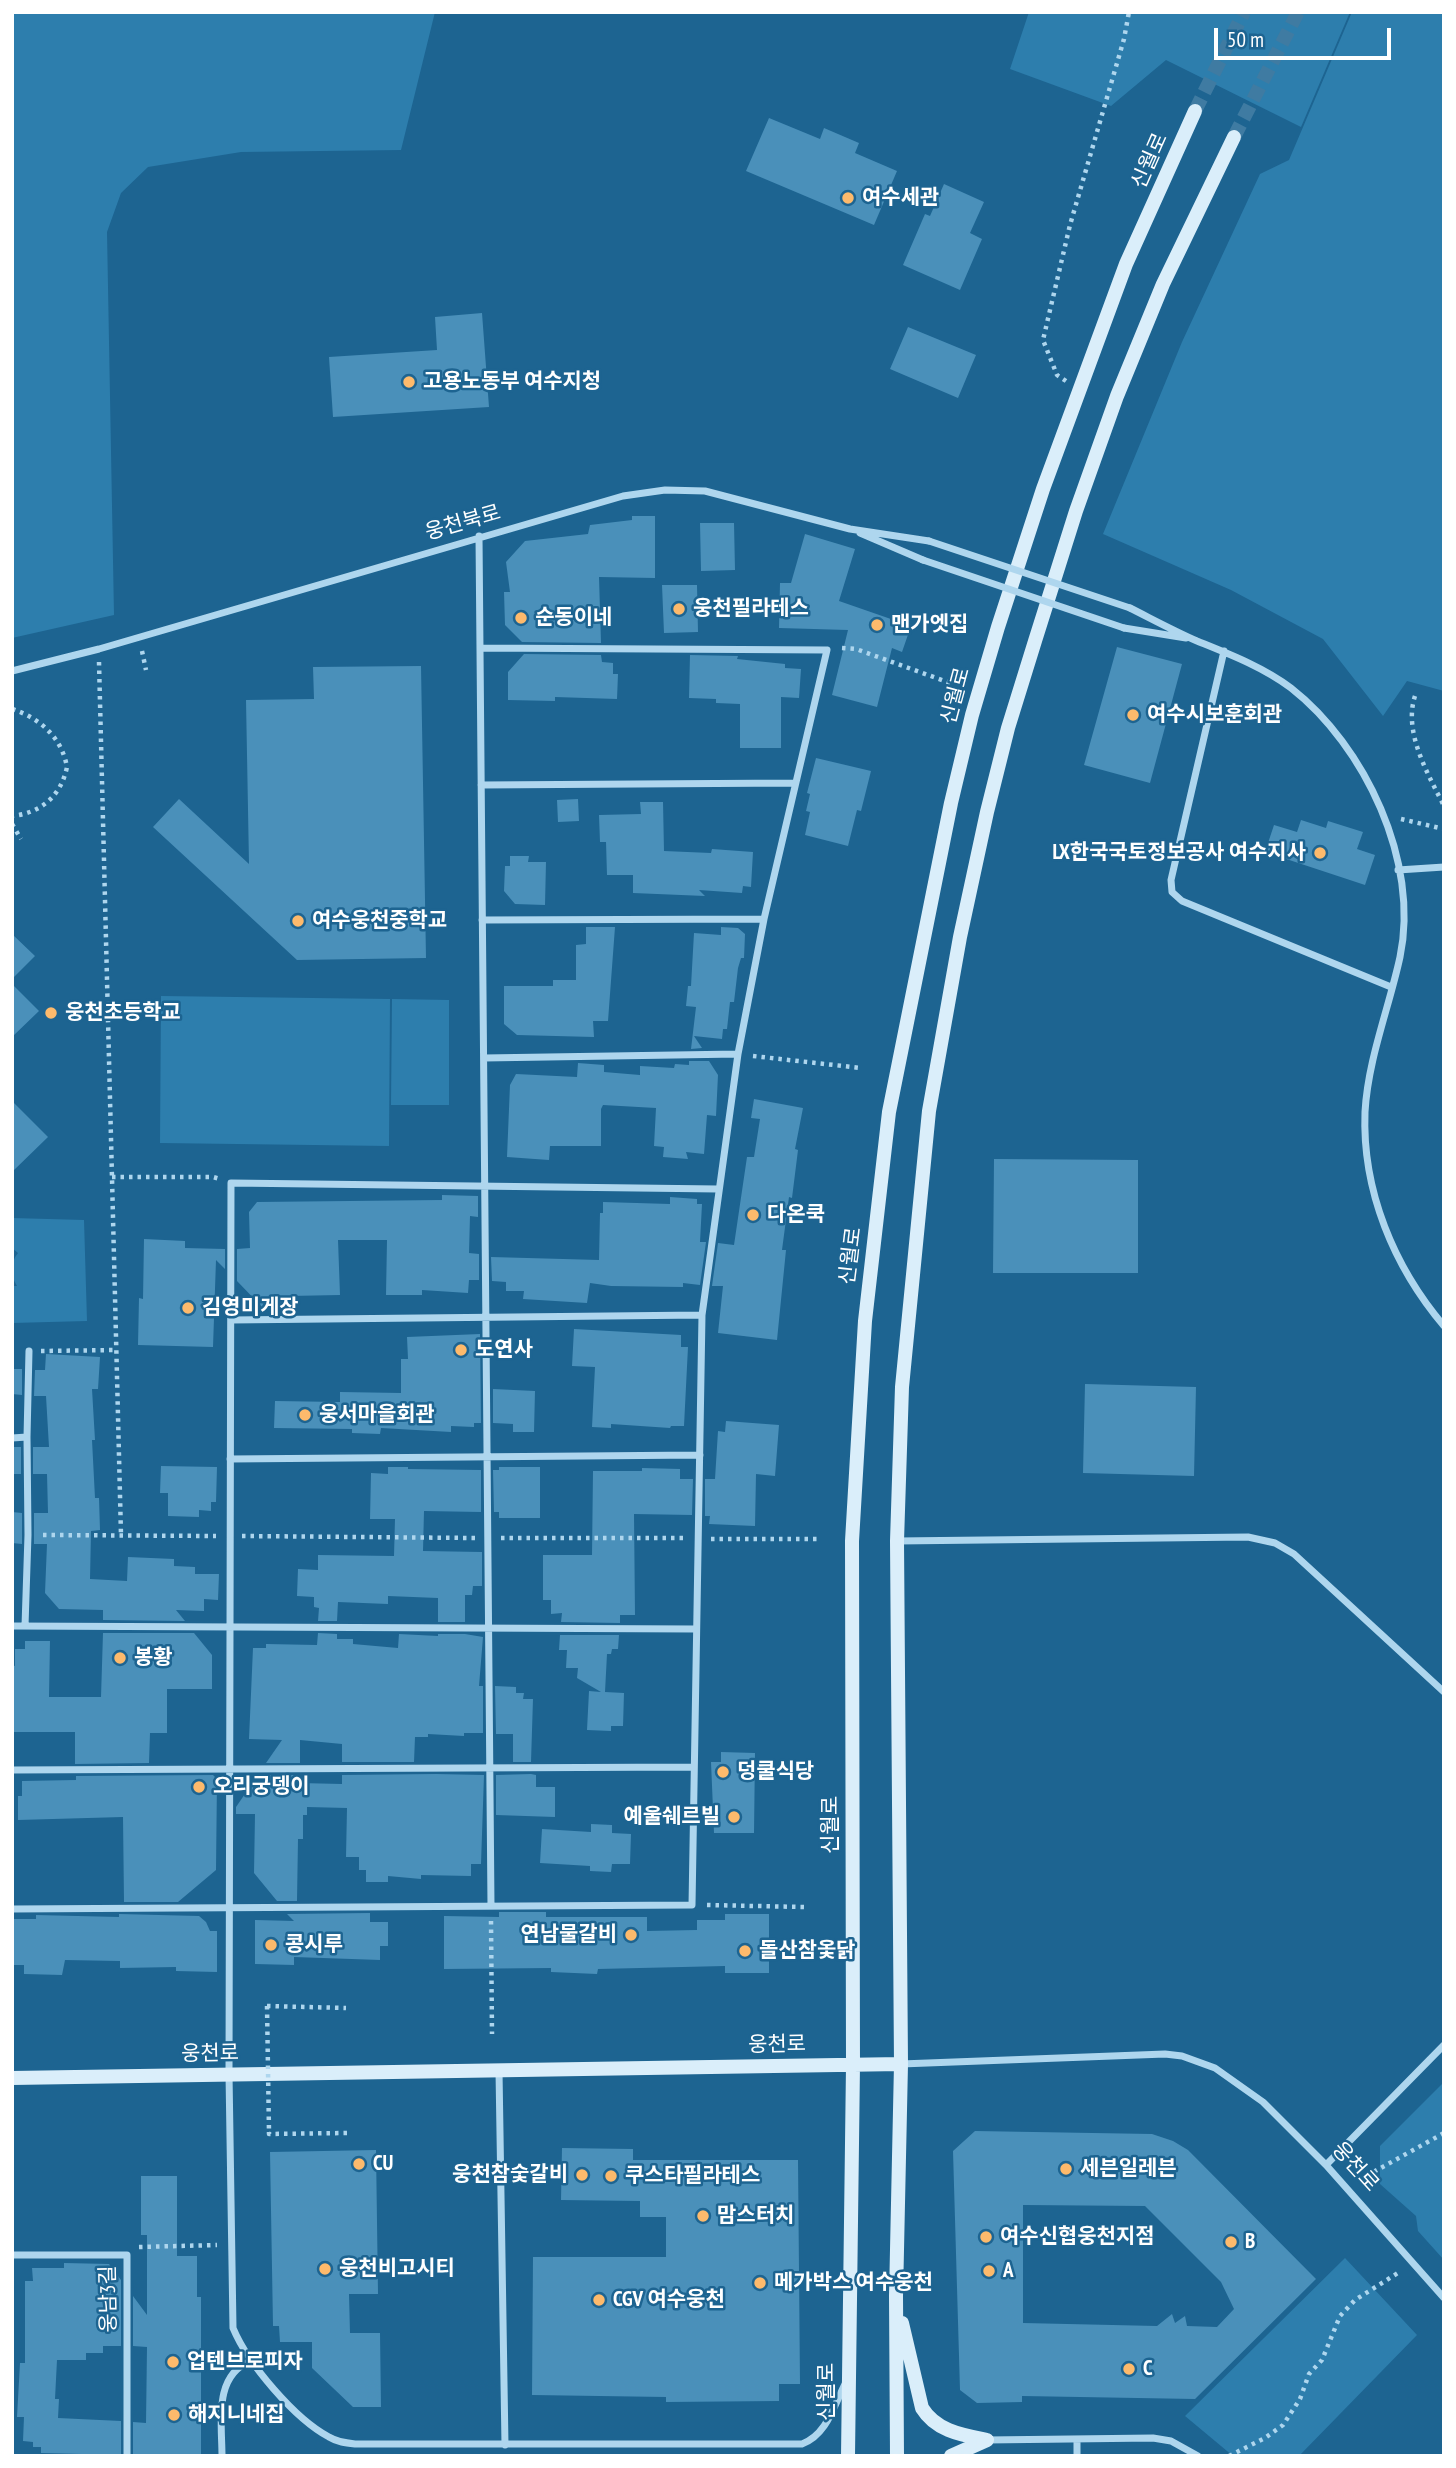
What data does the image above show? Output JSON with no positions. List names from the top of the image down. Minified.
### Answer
{"streets":{"street":["신월로","웅천북로","웅천로","웅남3길"]},"crossings":[["신월로","웅천로"]],"places":["여수세관","고용노동부 여수지청","웅천필라테스","순동이네","맨가엣집","여수시보훈회관","LX한국국토정보공사 여수지사","여수웅천중학교","웅천초등학교","다온쿡","김영미게장","도연사","웅서마을회관","봉황","덩쿨식당","오리궁뎅이","예울쉐르빌","연남물갈비","콩시루","돌산참옻닭","CU","세븐일레븐","웅천참숯갈비","쿠스타필라테스","맘스터치","여수신협웅천지점","B","웅천비고시티","A","메가박스 여수웅천","CGV 여수웅천","업텐브로피자","C","해지니네집"],"scale_bar":"50 m"}
